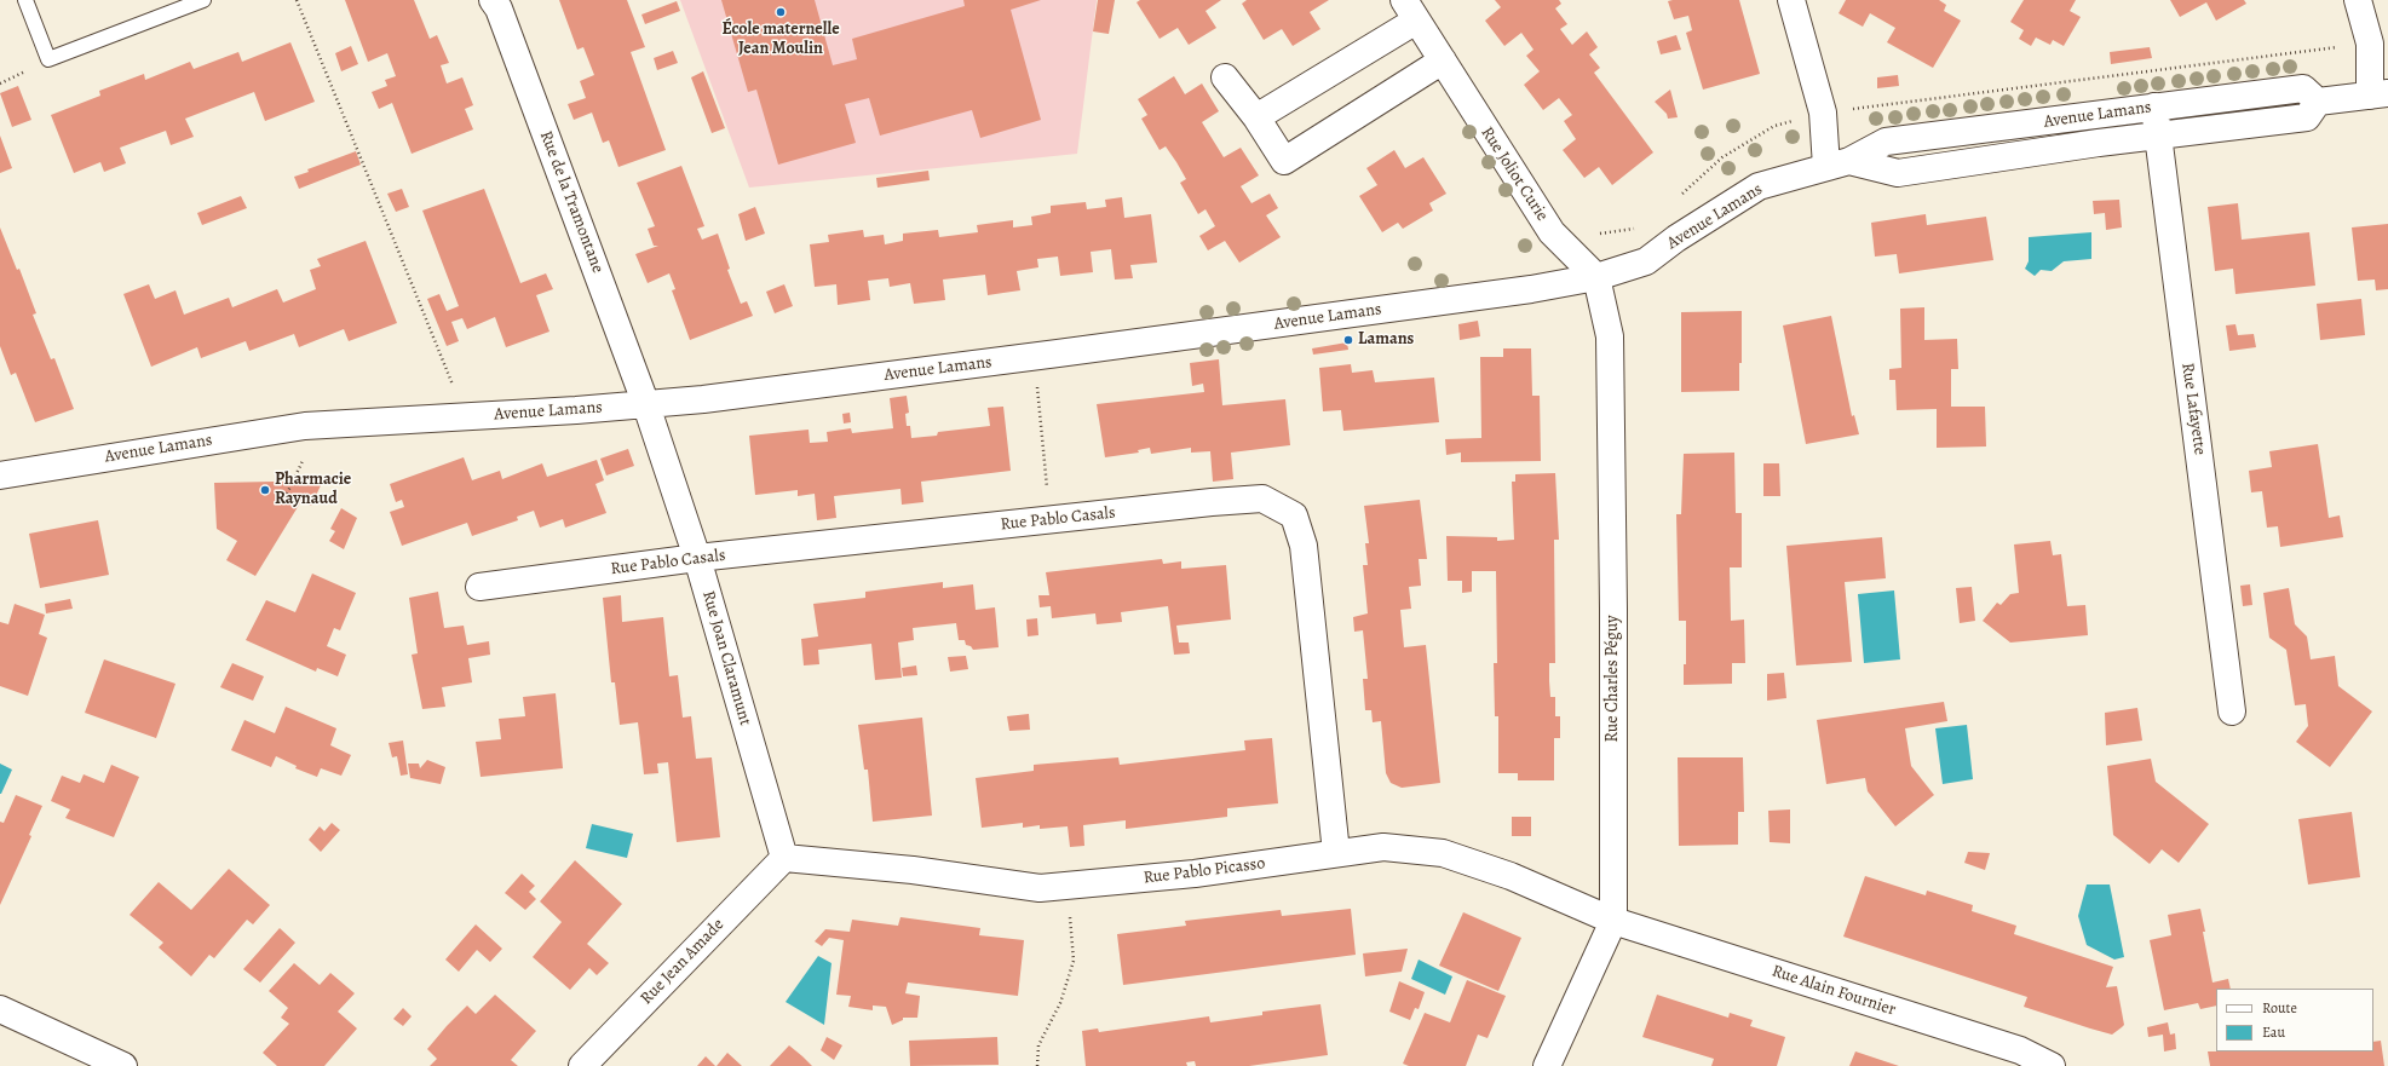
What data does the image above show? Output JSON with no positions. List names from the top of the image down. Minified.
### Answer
{"streets":{"street":["Avenue Lamans","Rue Joliot Curie","Rue de la Tramontane","Rue Lafayette","Rue Pablo Casals","Rue Joan Claramunt","Rue Charles Péguy","Rue Pablo Picasso","Rue Jean Amade","Rue Alain Fournier"]},"crossings":[["Avenue Lamans","Rue Joliot Curie"],["Avenue Lamans","Rue de la Tramontane"],["Avenue Lamans","Rue Lafayette"],["Avenue Lamans","Rue Joan Claramunt"],["Avenue Lamans","Rue Charles Péguy"],["Rue Joliot Curie","Rue Charles Péguy"],["Rue de la Tramontane","Rue Joan Claramunt"],["Rue Pablo Casals","Rue Joan Claramunt"],["Rue Pablo Casals","Rue Pablo Picasso"],["Rue Joan Claramunt","Rue Pablo Picasso"],["Rue Joan Claramunt","Rue Jean Amade"],["Rue Charles Péguy","Rue Pablo Picasso"],["Rue Charles Péguy","Rue Alain Fournier"],["Rue Pablo Picasso","Rue Jean Amade"],["Rue Pablo Picasso","Rue Alain Fournier"]],"places":["École maternelle Jean Moulin","Lamans","Pharmacie Raynaud"],"legend":["Route","Eau"]}
